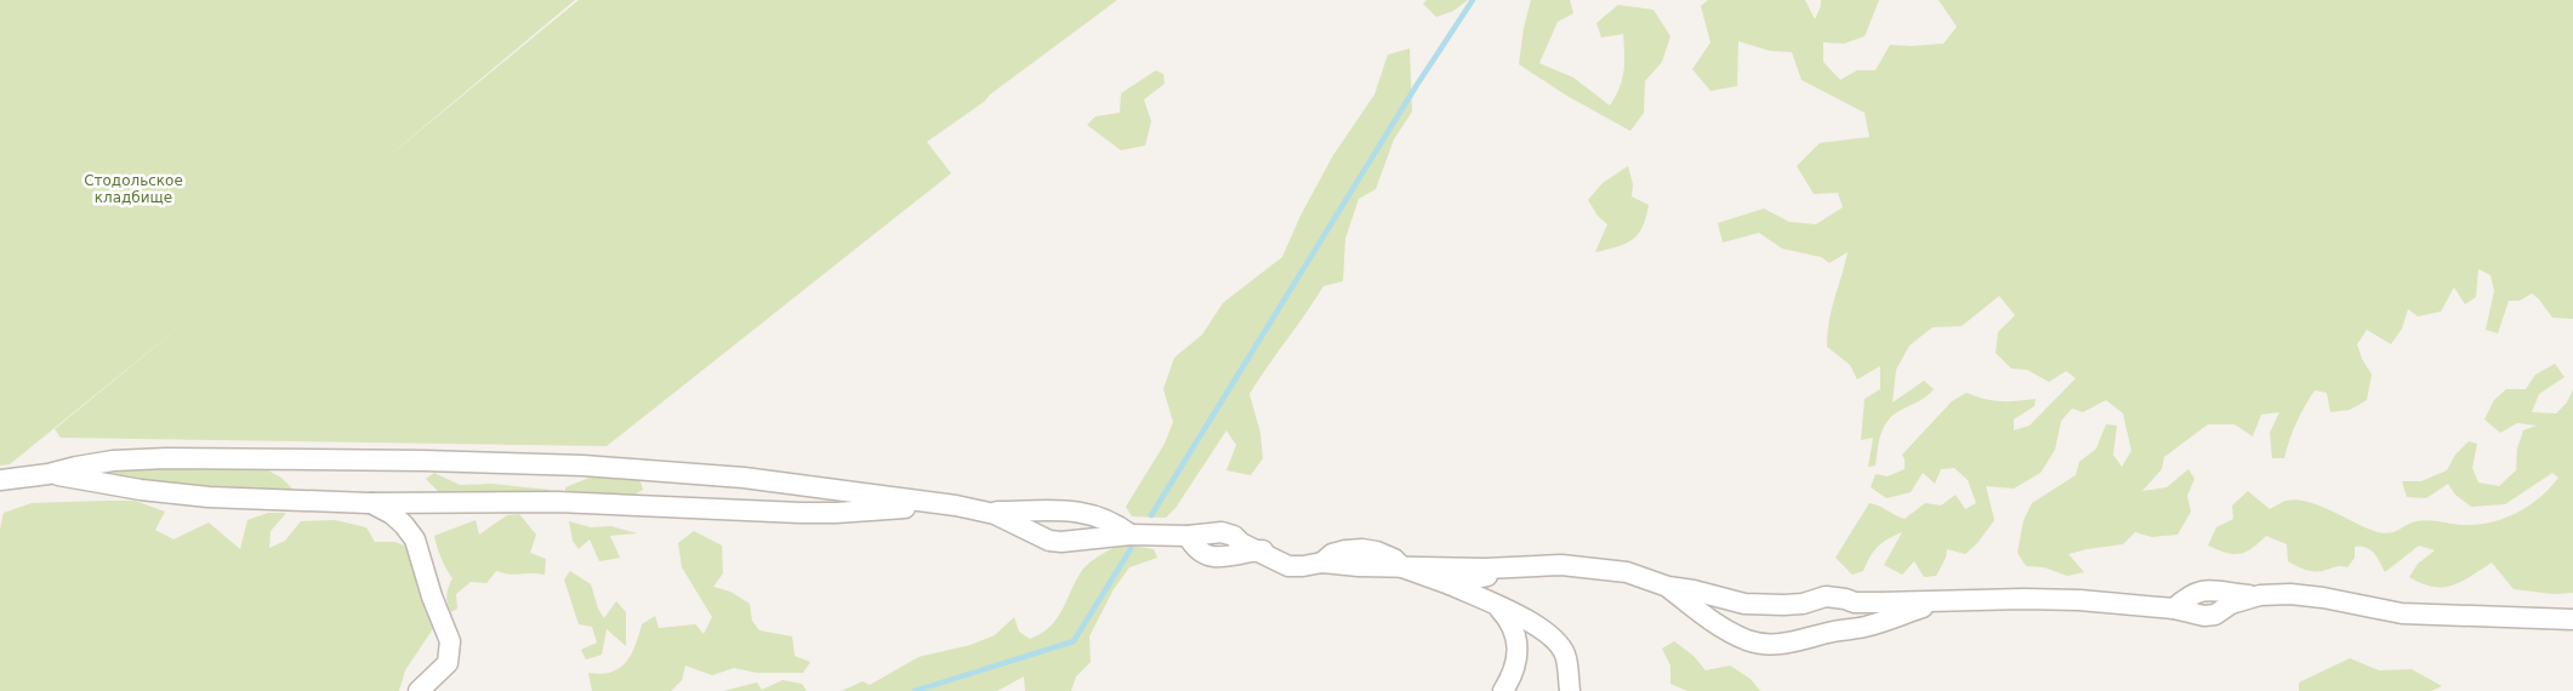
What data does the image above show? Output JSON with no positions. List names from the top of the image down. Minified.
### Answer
{"parks":["Стодольское кладбище"]}
